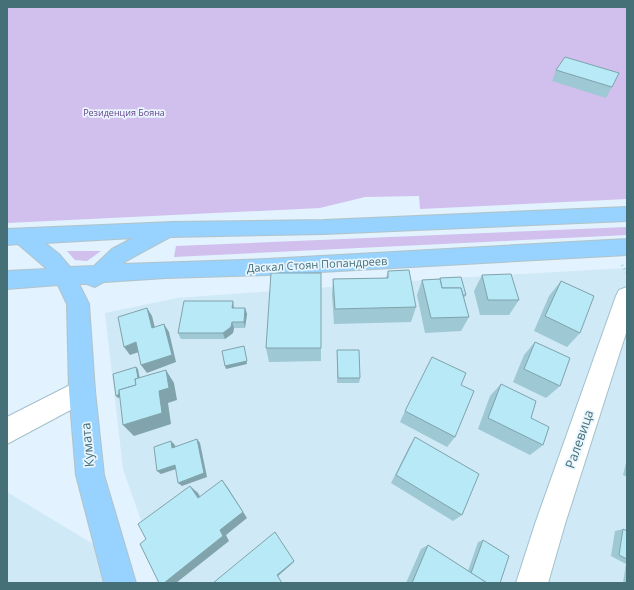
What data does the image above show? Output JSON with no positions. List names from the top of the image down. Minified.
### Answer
{"streets":{"main road":["Даскал Стоян Попандреев","Кумата"],"street":["Ралевица"]},"parks":["Резиденция Бояна"]}
